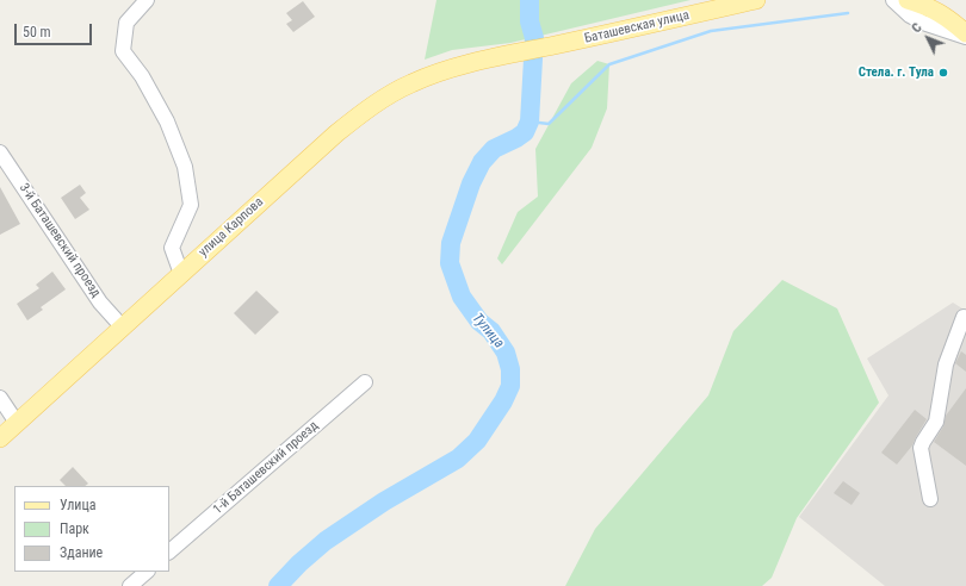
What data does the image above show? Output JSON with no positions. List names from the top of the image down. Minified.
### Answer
{"streets":{"main road":["Баташевская улица","улица Карпова"],"street":["3-й Баташевский проезд","1-й Баташевский проезд"]},"crossings":[["Баташевская улица","улица Карпова"],["улица Карпова","3-й Баташевский проезд"]],"water":["Тулица"],"places":["Стела. г. Тула"],"legend":["Улица","Парк","Здание"],"scale_bar":"50 m","north":"top left"}
